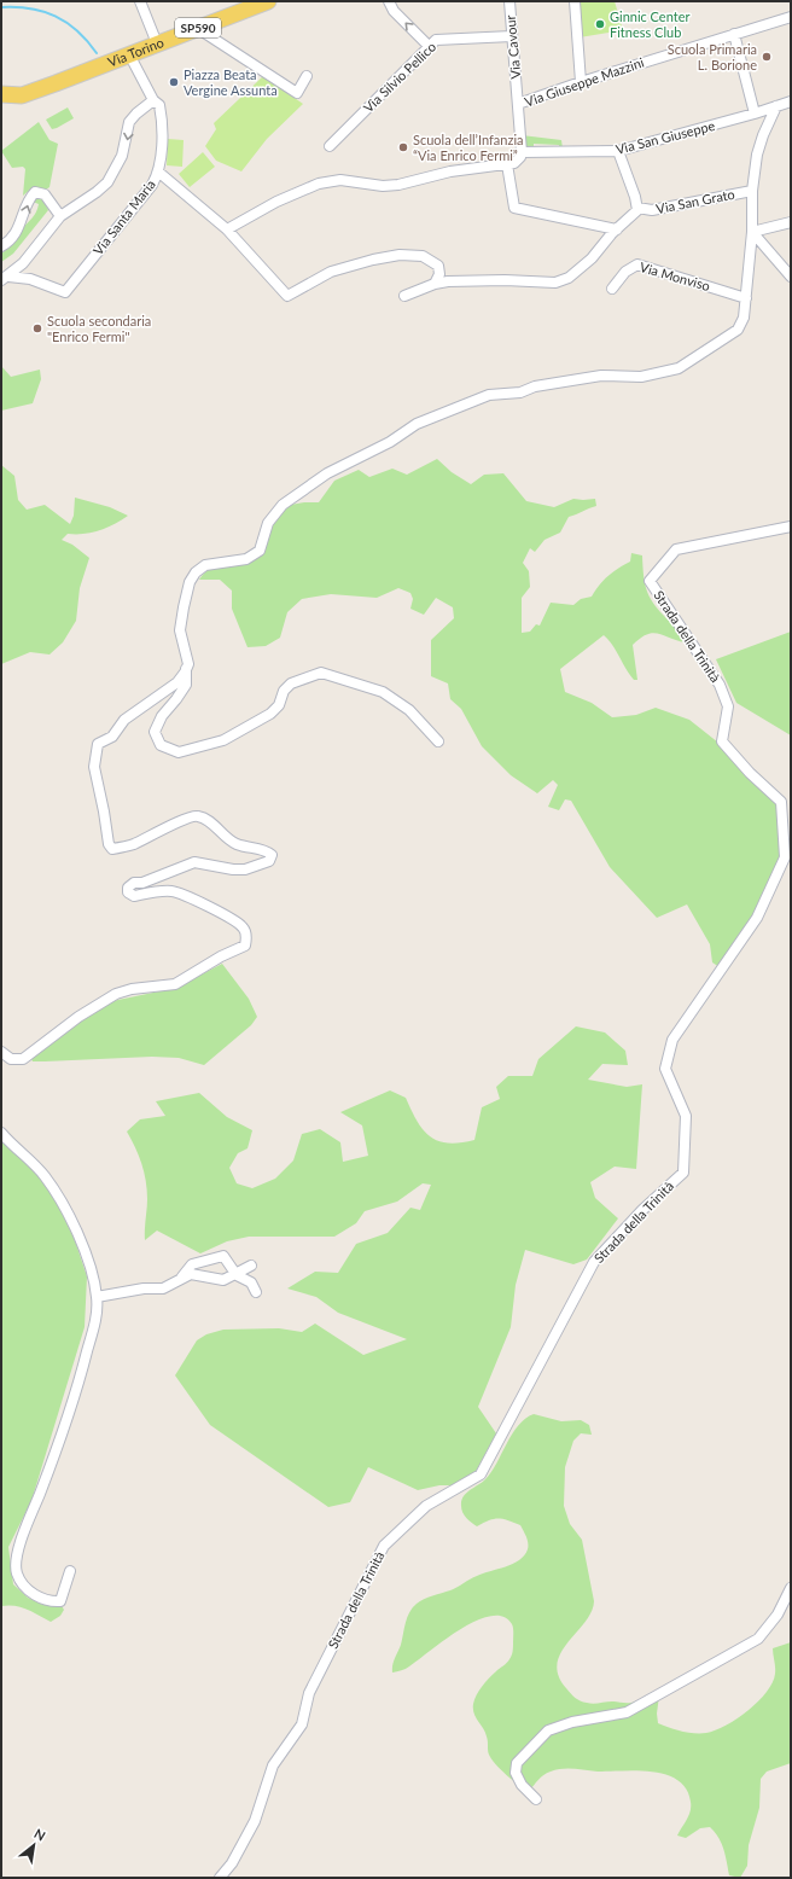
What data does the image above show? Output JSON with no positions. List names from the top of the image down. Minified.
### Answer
{"streets":{"main road":["SP590","Via Torino"],"street":["Via Cavour","Via Silvio Pellico","Via Giuseppe Mazzini","Via San Giuseppe","Via San Grato","Via Santa Maria","Via Monviso","Strada della Trinità"]},"crossings":[["Via Cavour","Via Silvio Pellico"],["Via Cavour","Via Giuseppe Mazzini"],["Via Cavour","Via San Giuseppe"],["Via Torino","Via Santa Maria"]],"places":["Ginnic Center Fitness Club","Scuola Primaria L. Borione","Piazza Beata Vergine Assunta","Scuola dell’Infanzia “Via Enrico Fermi”","Scuola secondaria \"Enrico Fermi\""],"north":"top right"}
